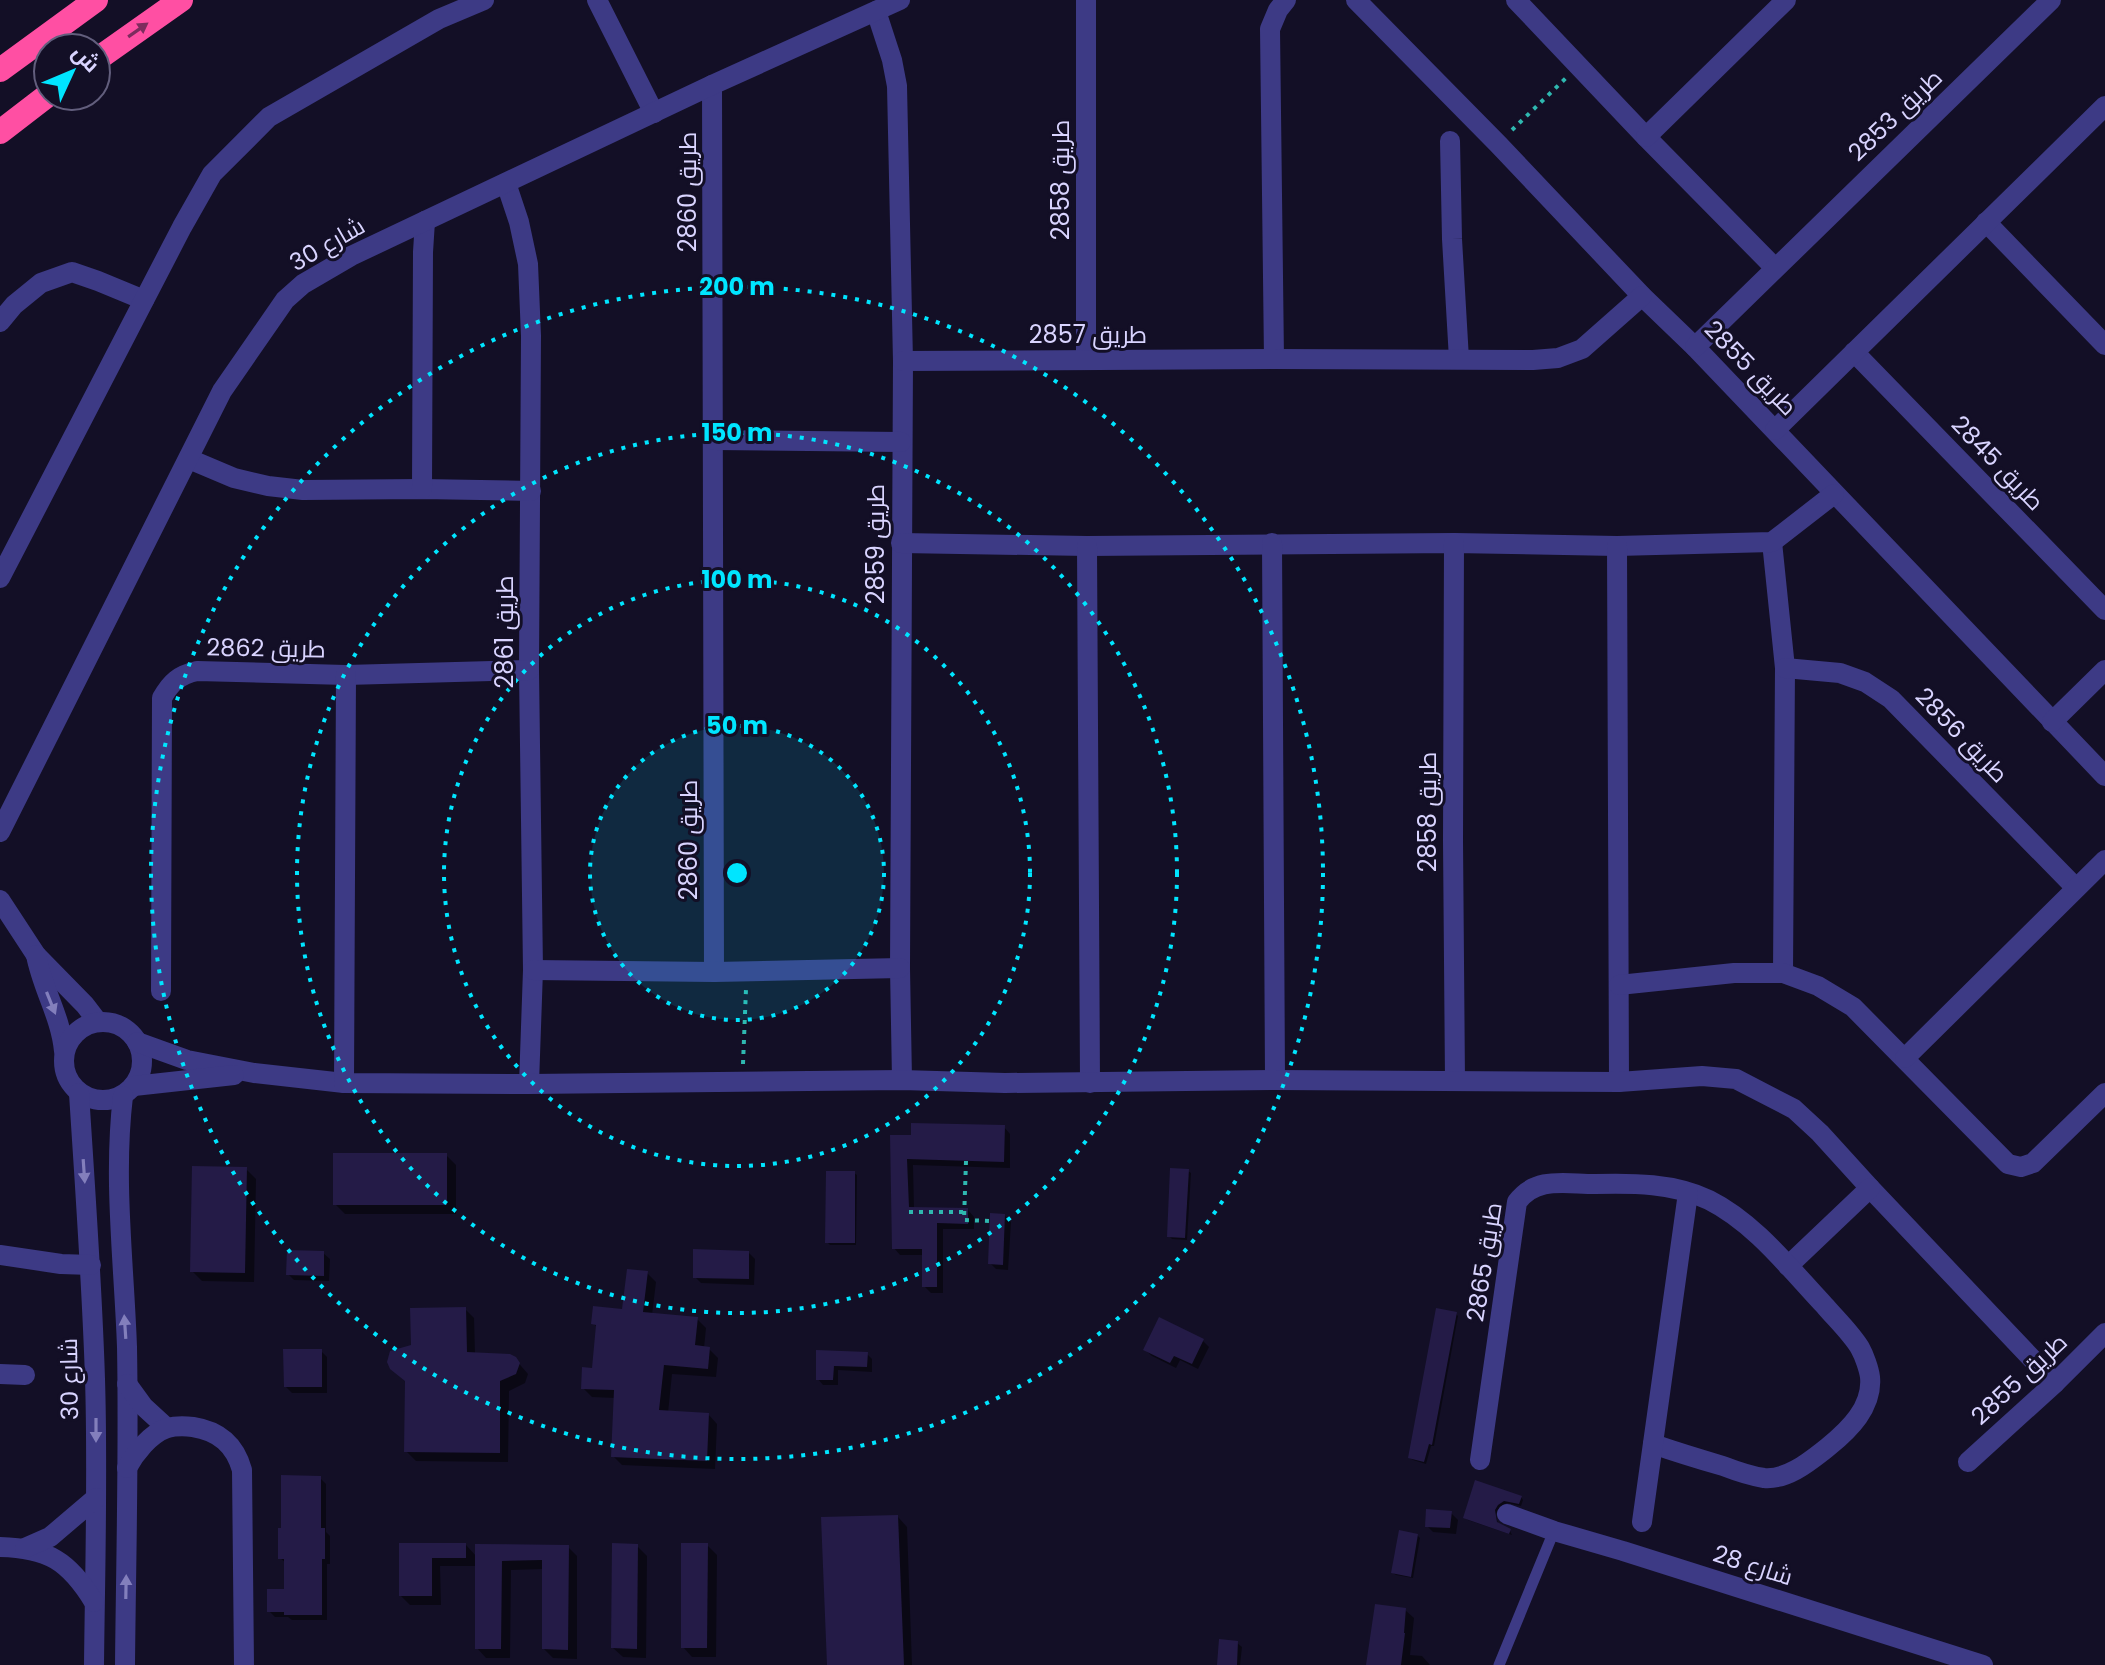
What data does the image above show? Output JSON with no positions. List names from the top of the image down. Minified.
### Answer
{"streets":{"street":["طريق 2853","طريق 2858","طريق 2860","شارع 30","طريق 2857","طريق 2855","طريق 2845","طريق 2859","طريق 2861","طريق 2862","طريق 2856","طريق 2865","شارع 28"]},"crossings":[["طريق 2853","طريق 2855"],["طريق 2858","طريق 2857"],["طريق 2860","شارع 30"],["شارع 30","طريق 2859"],["شارع 30","طريق 2861"],["طريق 2857","طريق 2855"],["طريق 2857","طريق 2859"],["طريق 2861","طريق 2862"]],"north":"top right","rings":["200 m","150 m","100 m","50 m"]}
